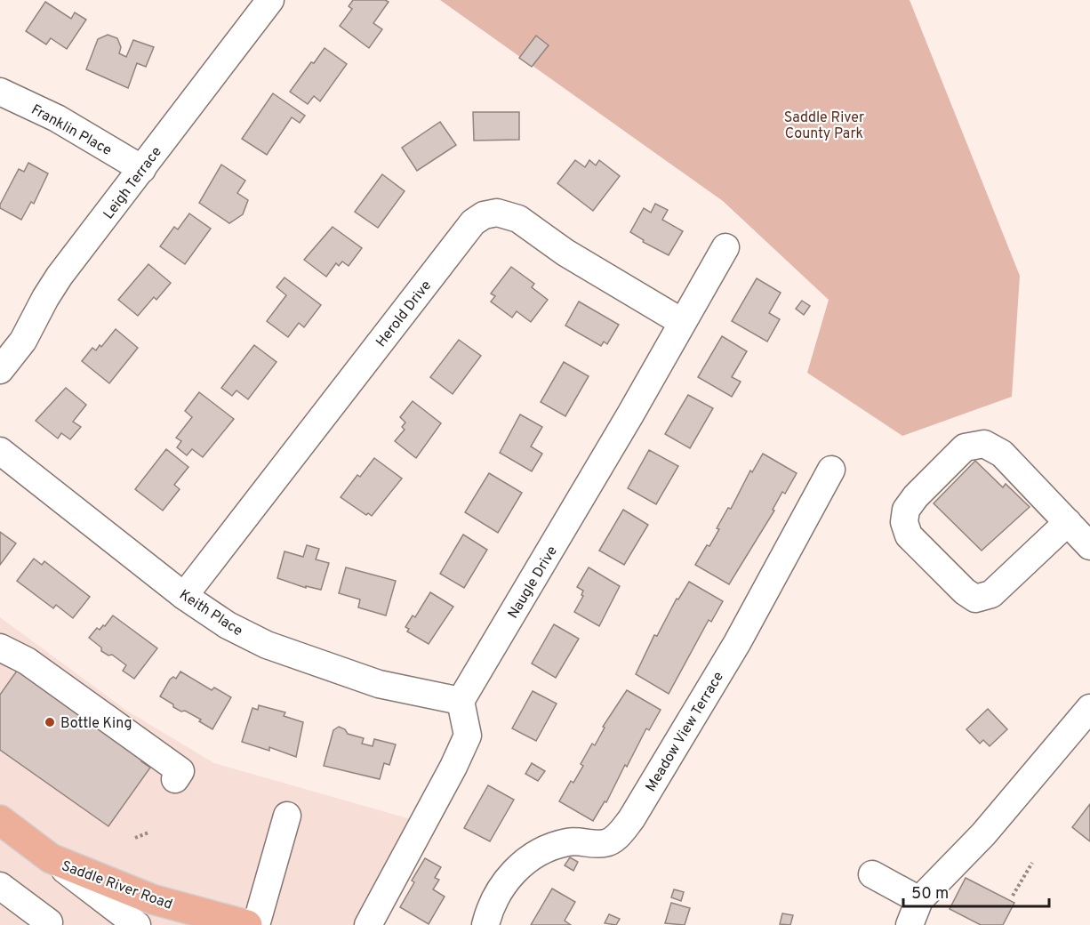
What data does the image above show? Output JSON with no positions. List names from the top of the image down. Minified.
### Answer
{"streets":{"main road":["Saddle River Road"],"street":["Franklin Place","Leigh Terrace","Herold Drive","Naugle Drive","Keith Place","Meadow View Terrace"]},"crossings":[["Franklin Place","Leigh Terrace"],["Herold Drive","Naugle Drive"],["Herold Drive","Keith Place"],["Naugle Drive","Keith Place"]],"parks":["Saddle River County Park"],"places":["Bottle King"],"scale_bar":"50 m"}
